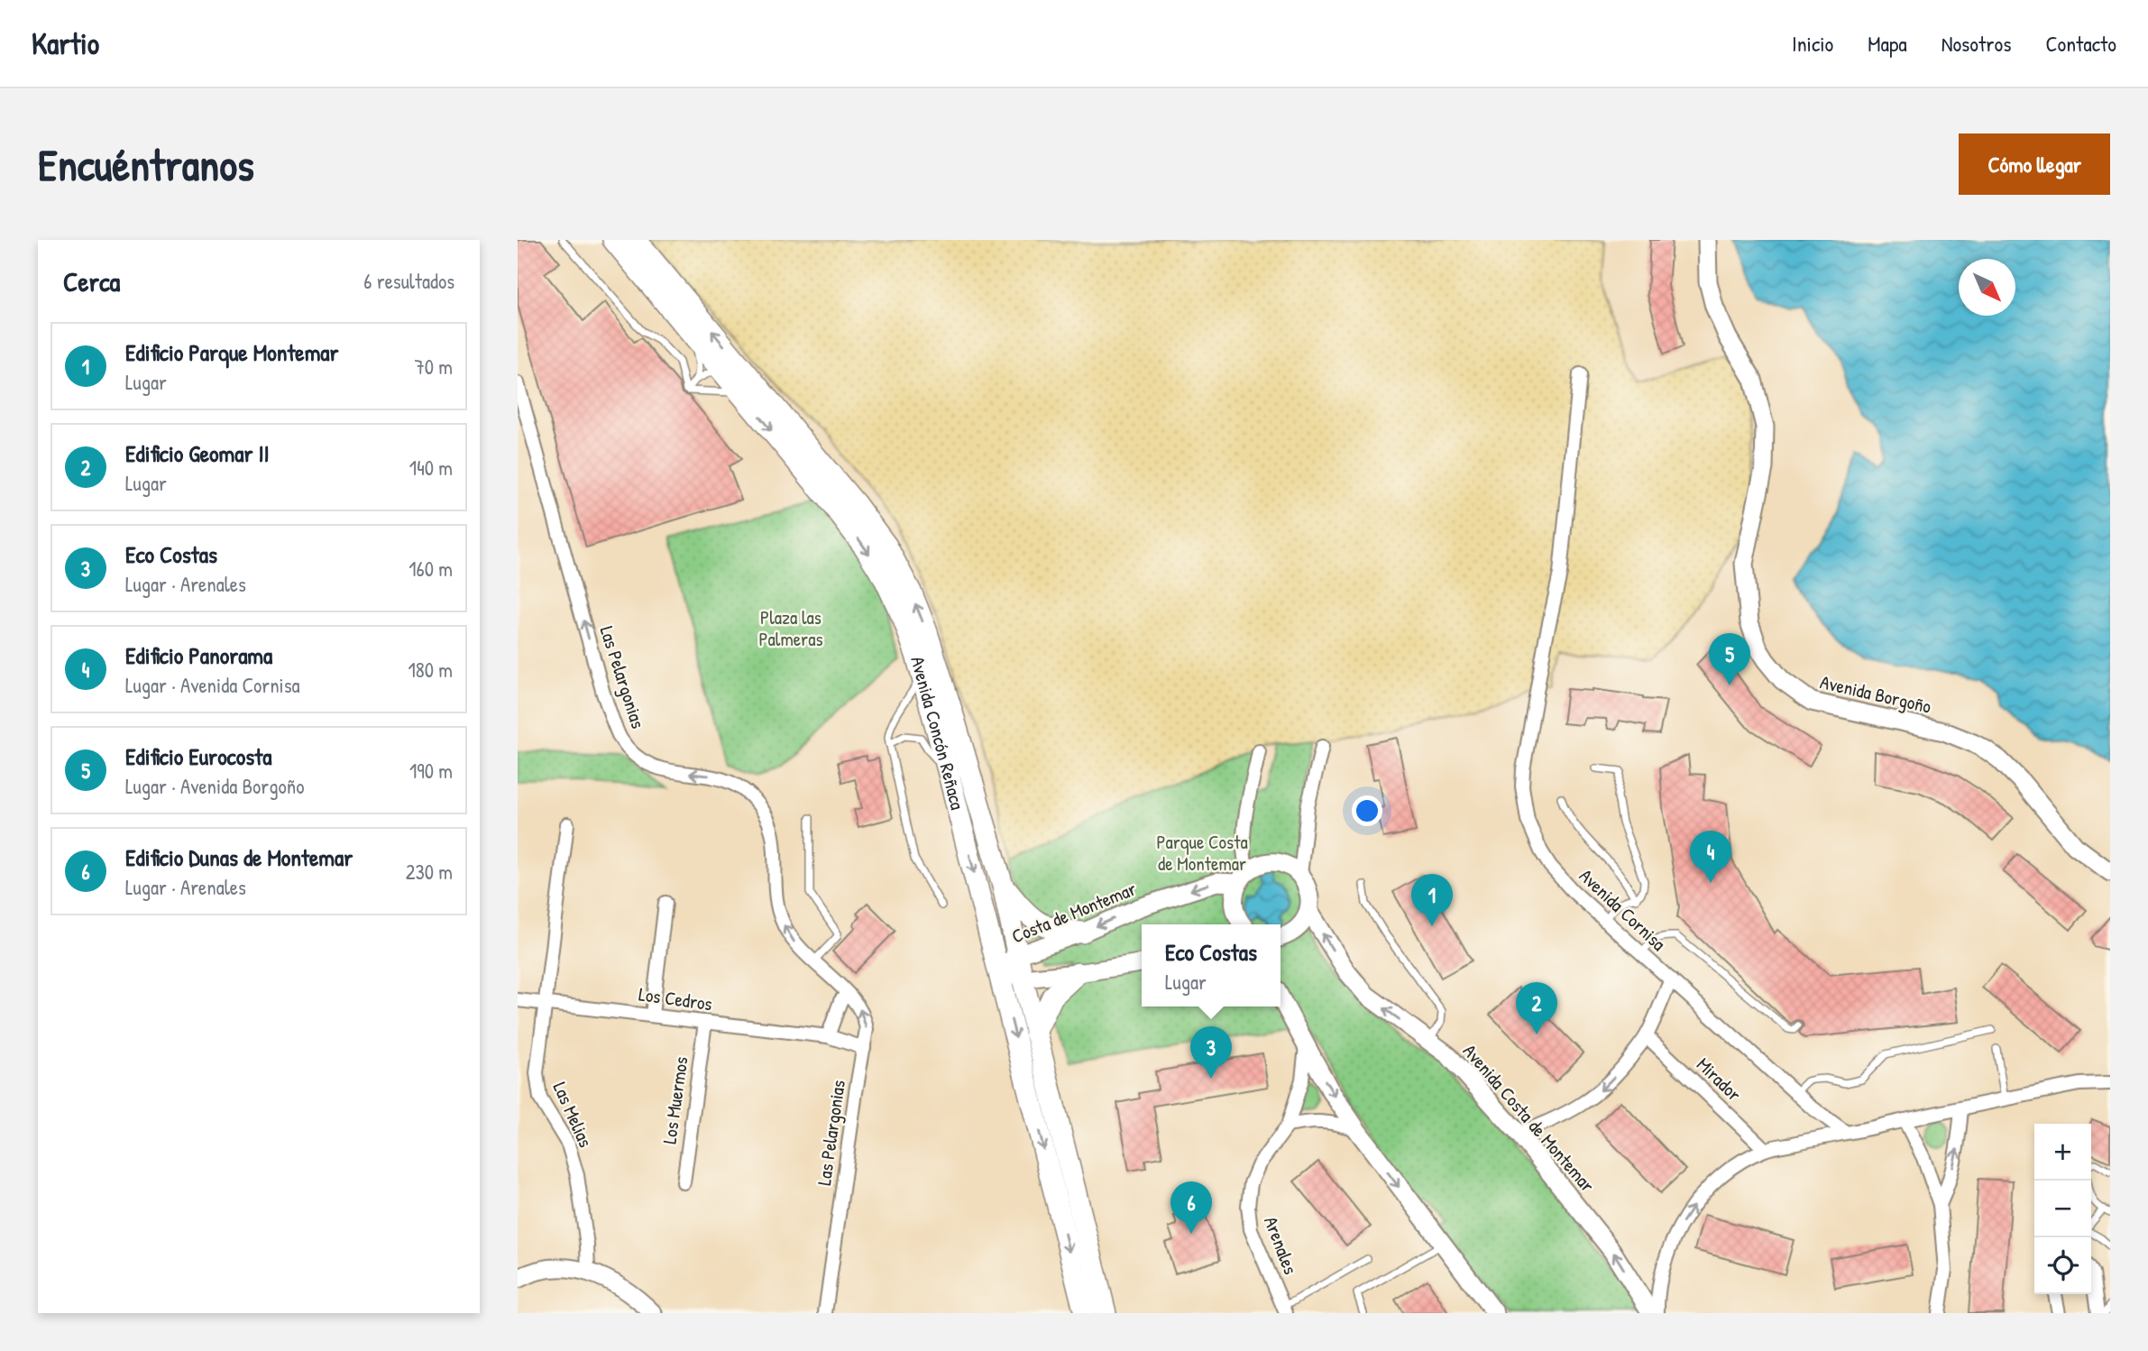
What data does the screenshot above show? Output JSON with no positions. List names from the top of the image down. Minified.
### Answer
{"streets":{"main road":["Avenida Concón Reñaca"],"street":["Las Pelargonias","Avenida Borgoño","Avenida Cornisa","Costa de Montemar","Los Cedros","Mirador","Los Muermos","Las Melias","Avenida Costa de Montemar","Arenales"]},"crossings":[["Las Pelargonias","Los Cedros"],["Avenida Concón Reñaca","Costa de Montemar"],["Los Cedros","Los Muermos"],["Los Cedros","Las Melias"]],"one_way":["Las Pelargonias","Costa de Montemar"],"parks":["Plaza las Palmeras","Parque Costa de Montemar"],"north":"bottom right","page":{"header":"Kartio","nav":["Inicio","Mapa","Nosotros","Contacto"],"buttons":"Cómo llegar","title":"Encuéntranos","heading":["Cerca","6 resultados"],"list":[{"mark":"1","name":"Edificio Parque Montemar","note":"Lugar","value":"70 m"},{"mark":"2","name":"Edificio Geomar II","note":"Lugar","value":"140 m"},{"mark":"3","name":"Eco Costas","note":"Lugar · Arenales","value":"160 m"},{"mark":"4","name":"Edificio Panorama","note":"Lugar · Avenida Cornisa","value":"180 m"},{"mark":"5","name":"Edificio Eurocosta","note":"Lugar · Avenida Borgoño","value":"190 m"},{"mark":"6","name":"Edificio Dunas de Montemar","note":"Lugar · Arenales","value":"230 m"}],"pins":["5","4","1","2","3","6"],"popup":["Eco Costas","Lugar"],"map_buttons":["+","−"]}}
